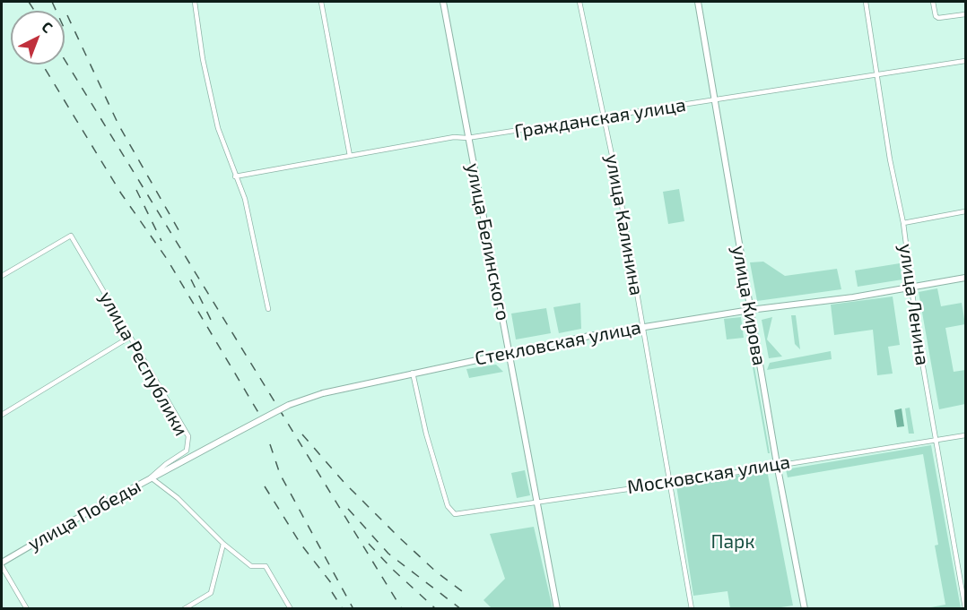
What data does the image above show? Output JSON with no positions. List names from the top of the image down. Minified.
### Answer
{"streets":{"street":["Гражданская улица","улица Калинина","улица Белинского","улица Ленина","улица Кирова","Стекловская улица","улица Республики","Московская улица","улица Победы"]},"crossings":[["Гражданская улица","улица Калинина"],["Гражданская улица","улица Белинского"],["Гражданская улица","улица Ленина"],["Гражданская улица","улица Кирова"],["улица Калинина","Стекловская улица"],["улица Калинина","Московская улица"],["улица Белинского","Стекловская улица"],["улица Белинского","Московская улица"],["улица Ленина","Стекловская улица"],["улица Ленина","Московская улица"],["улица Кирова","Стекловская улица"],["улица Кирова","Московская улица"],["Стекловская улица","Московская улица"],["Стекловская улица","улица Победы"],["улица Республики","улица Победы"]],"parks":["Парк"],"north":"top right"}
